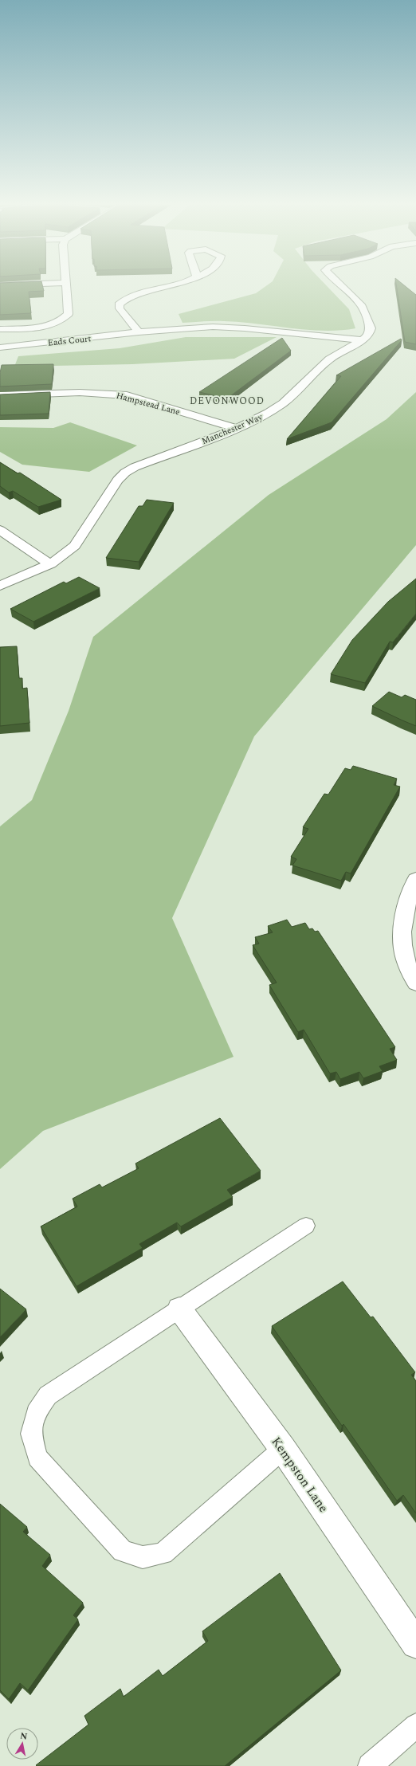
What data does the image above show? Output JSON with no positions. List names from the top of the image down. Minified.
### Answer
{"streets":{"street":["Eads Court","Hampstead Lane","Manchester Way","Kempston Lane"]},"crossings":[["Eads Court","Manchester Way"],["Hampstead Lane","Manchester Way"]],"districts":["DEVONWOOD"],"north":"top"}
